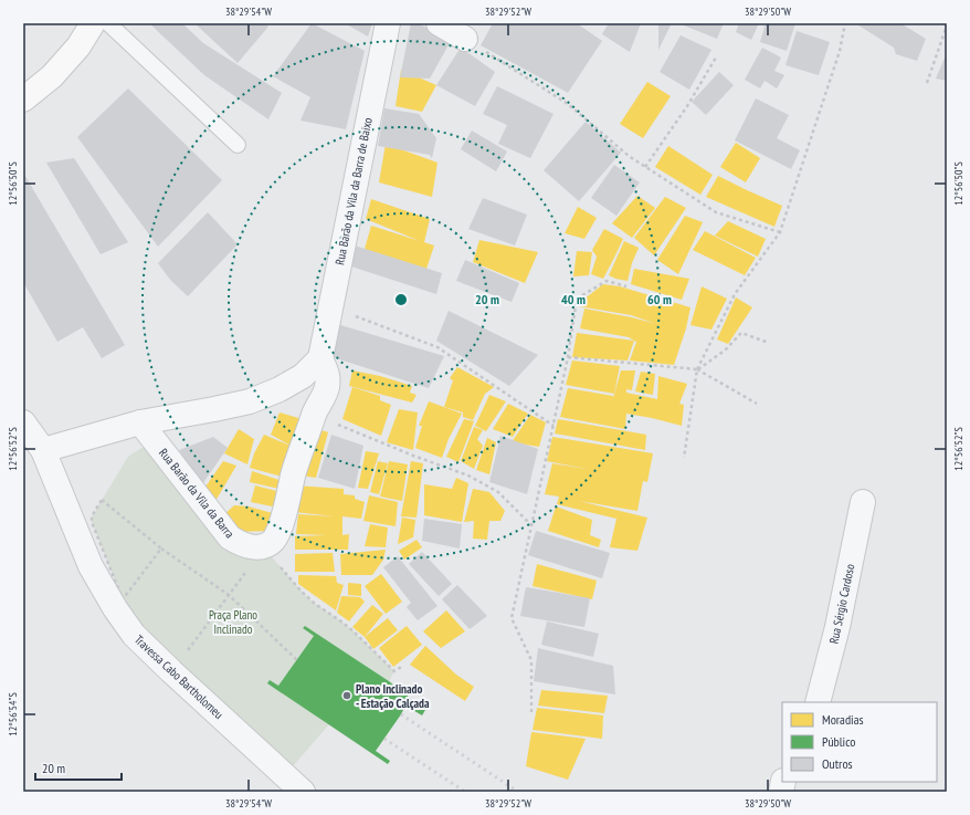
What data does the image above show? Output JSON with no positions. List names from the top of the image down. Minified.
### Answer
{"streets":{"street":["Rua Barão da Vila da Barra de Baixo","Rua Barão da Vila da Barra","Rua Sérgio Cardoso","Travessa Cabo Bartholomeu"]},"parks":["Praça Plano Inclinado"],"places":["Plano Inclinado - Estação Calçada"],"legend":["Moradias","Público","Outros"],"scale_bar":"20 m","coordinates":["38°29'54\"W","38°29'52\"W","38°29'50\"W","12°56'50\"S","12°56'52\"S","12°56'54\"S"],"rings":["20 m","40 m","60 m"]}
